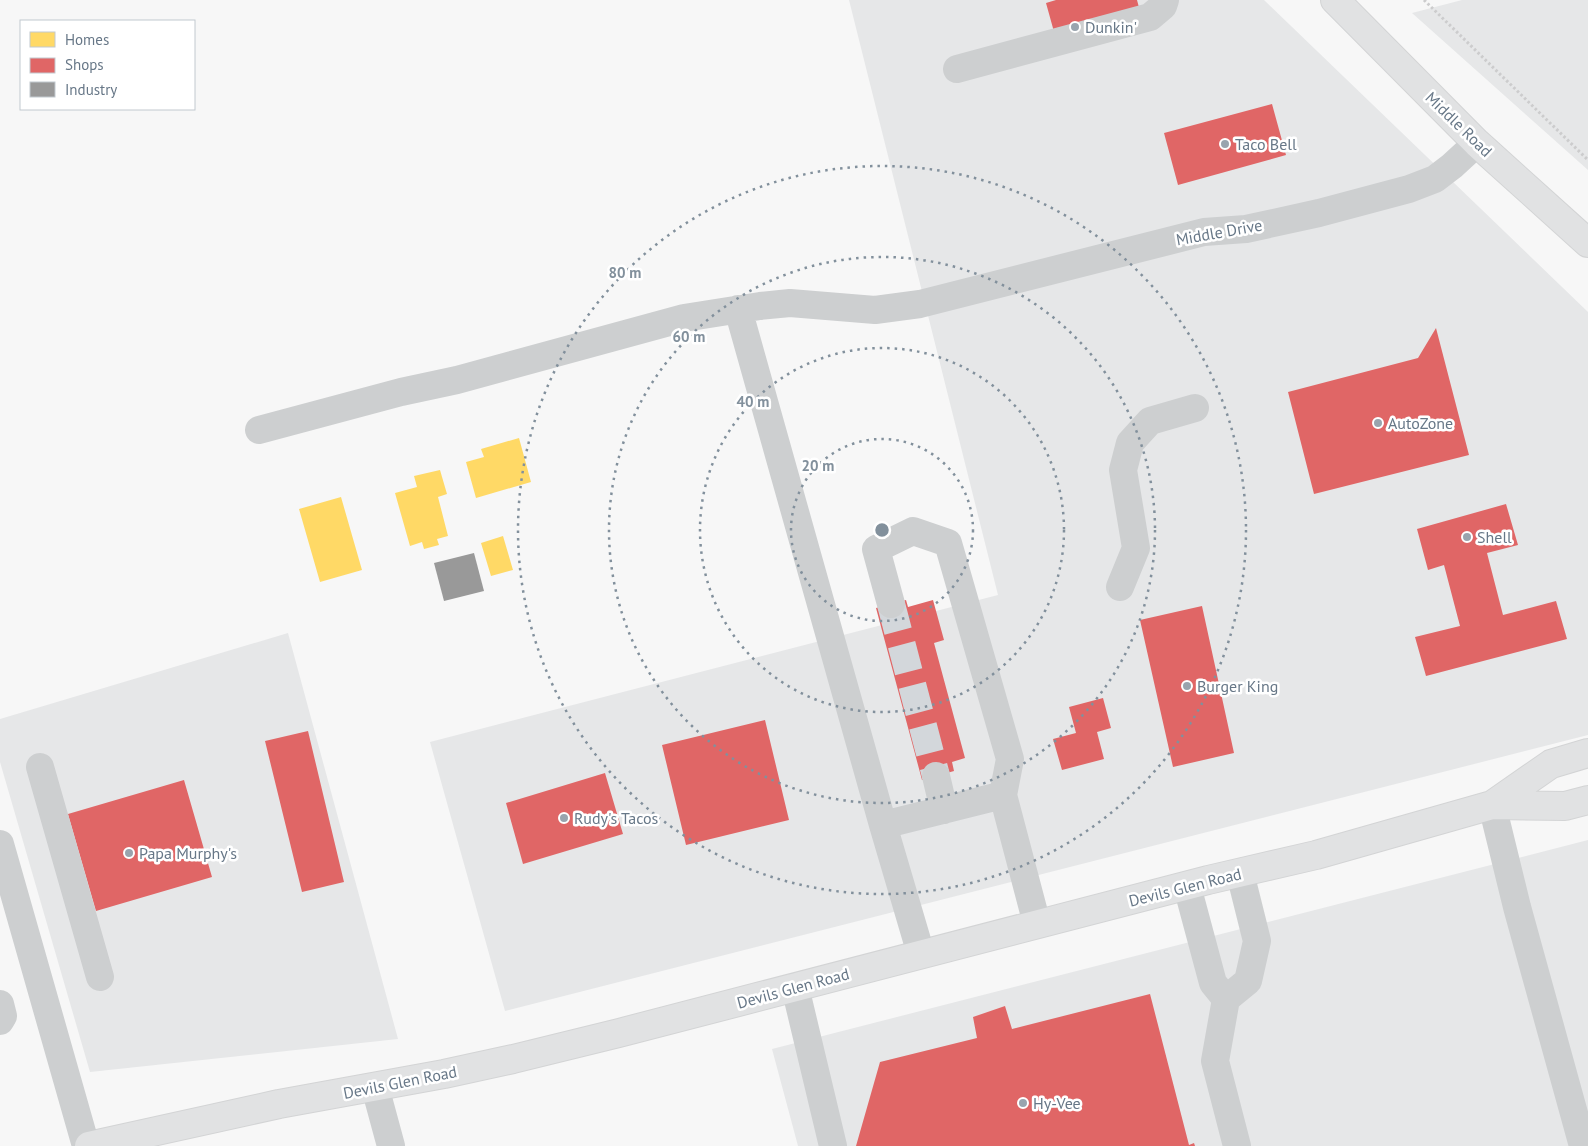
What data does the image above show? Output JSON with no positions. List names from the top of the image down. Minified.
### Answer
{"streets":{"main road":["Middle Road","Devils Glen Road"],"street":["Middle Drive"]},"crossings":[["Middle Road","Middle Drive"]],"places":["Dunkin'","Taco Bell","AutoZone","Shell","Burger King","Rudy's Tacos","Papa Murphy's","Hy-Vee"],"legend":["Homes","Shops","Industry"],"rings":["80 m","60 m","40 m","20 m"]}
